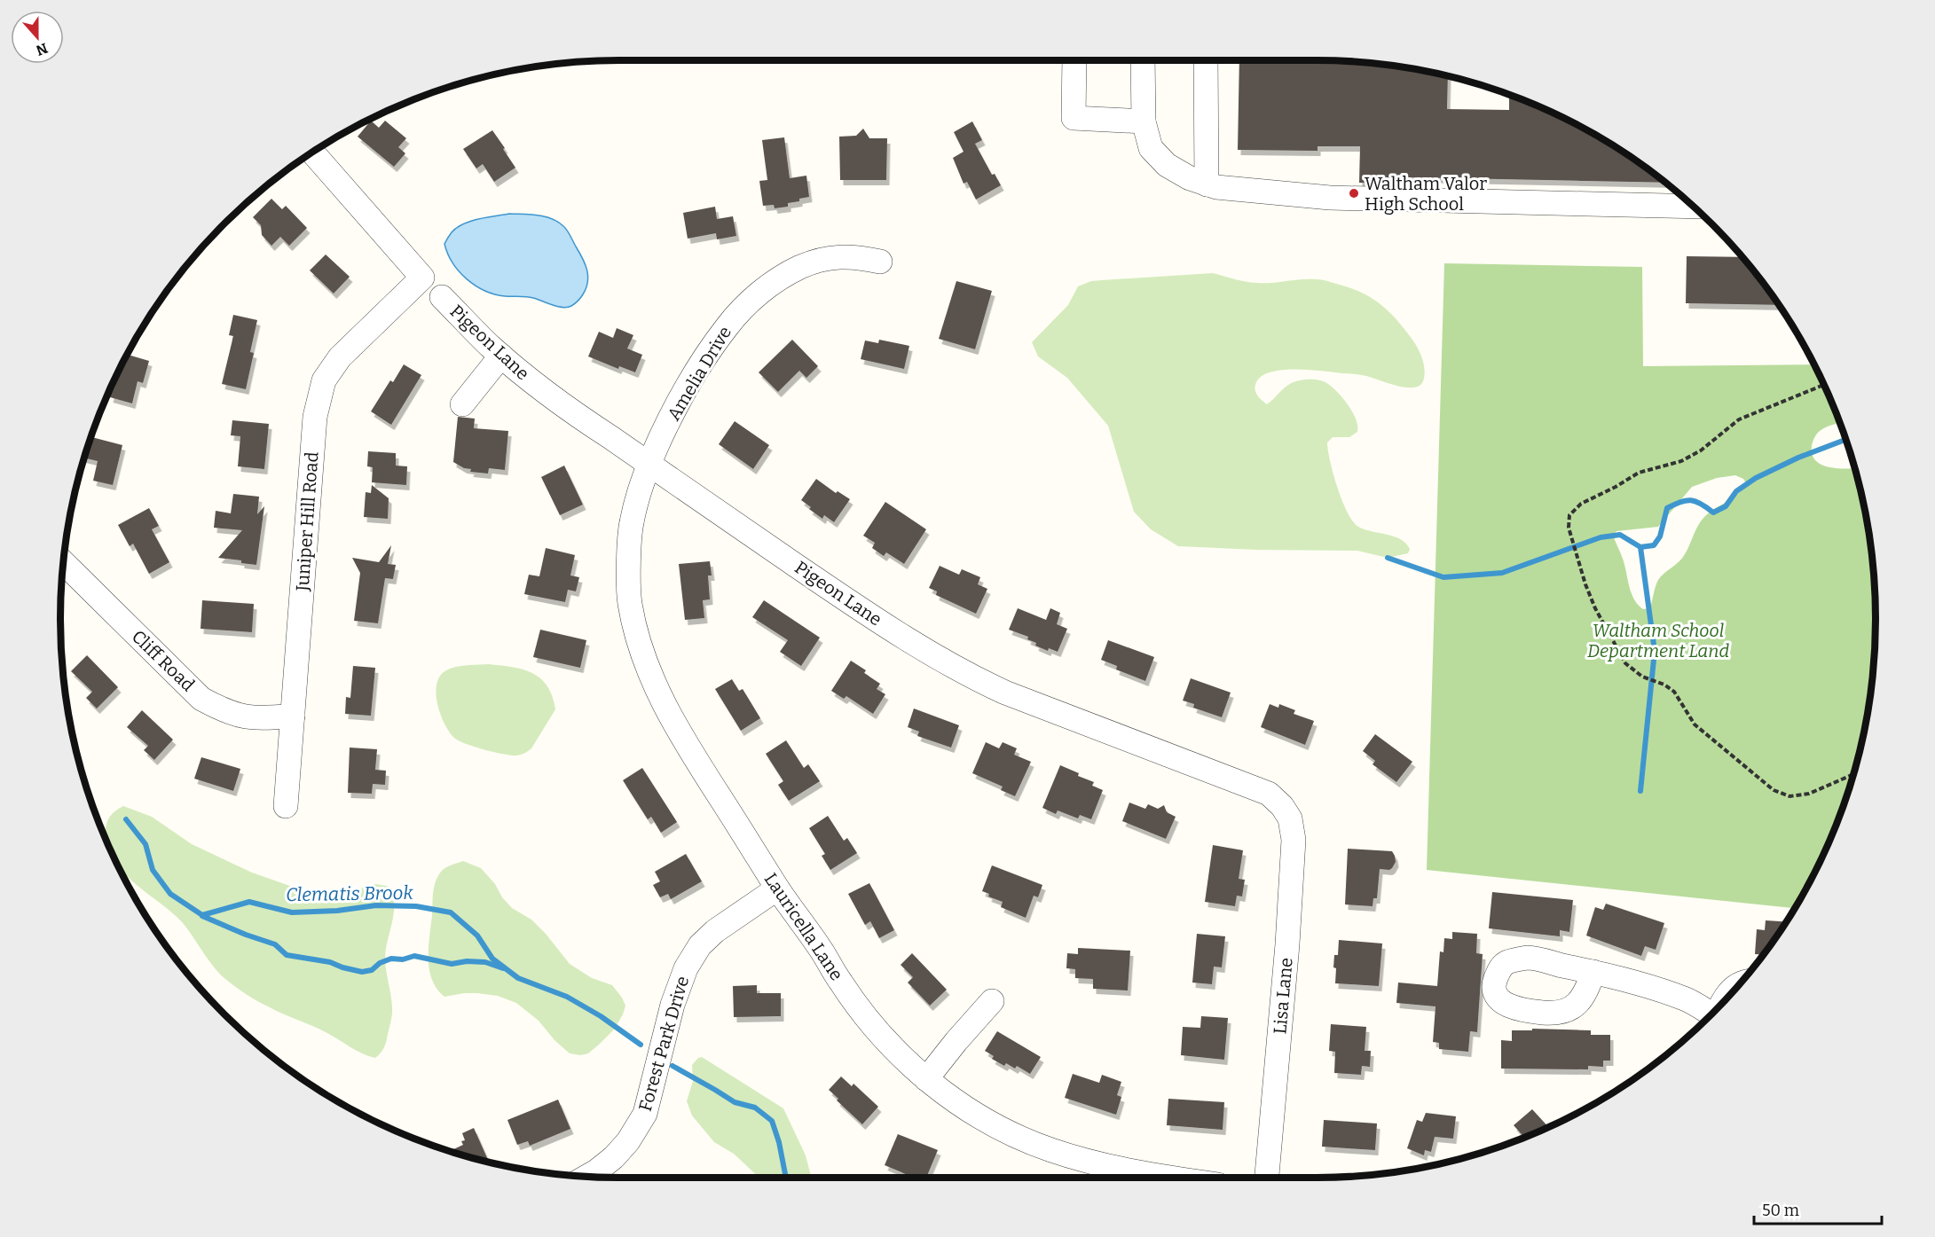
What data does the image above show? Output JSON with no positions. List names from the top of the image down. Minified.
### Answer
{"streets":{"street":["Pigeon Lane","Amelia Drive","Juniper Hill Road","Cliff Road","Lauricella Lane","Lisa Lane","Forest Park Drive"]},"crossings":[["Pigeon Lane","Amelia Drive"],["Pigeon Lane","Lauricella Lane"],["Pigeon Lane","Lisa Lane"],["Amelia Drive","Lauricella Lane"],["Juniper Hill Road","Cliff Road"],["Lauricella Lane","Forest Park Drive"]],"water":["Clematis Brook"],"parks":["Waltham School Department Land"],"places":["Waltham Valor High School"],"scale_bar":"50 m","north":"bottom"}
